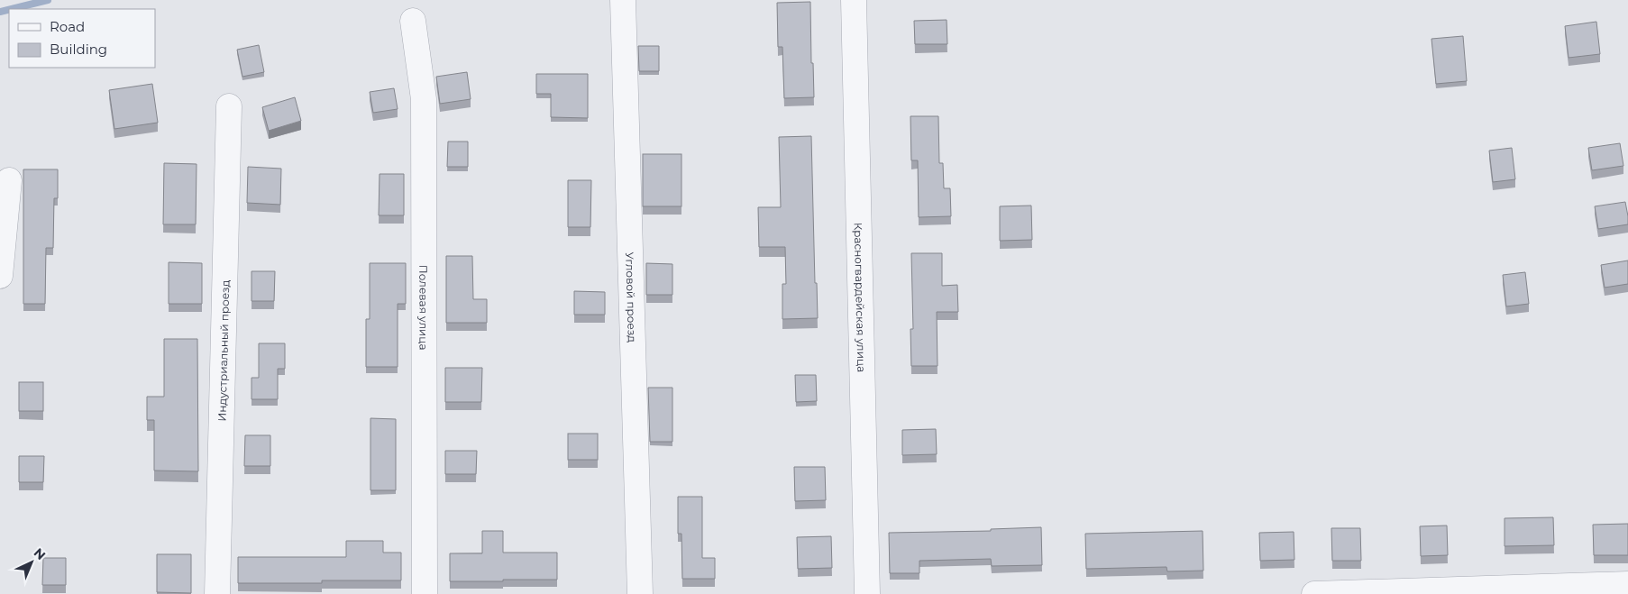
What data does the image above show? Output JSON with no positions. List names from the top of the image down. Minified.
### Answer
{"streets":{"street":["Угловой проезд","Красногвардейская улица","Полевая улица","Индустриальный проезд"]},"legend":["Road","Building"],"north":"top right"}
